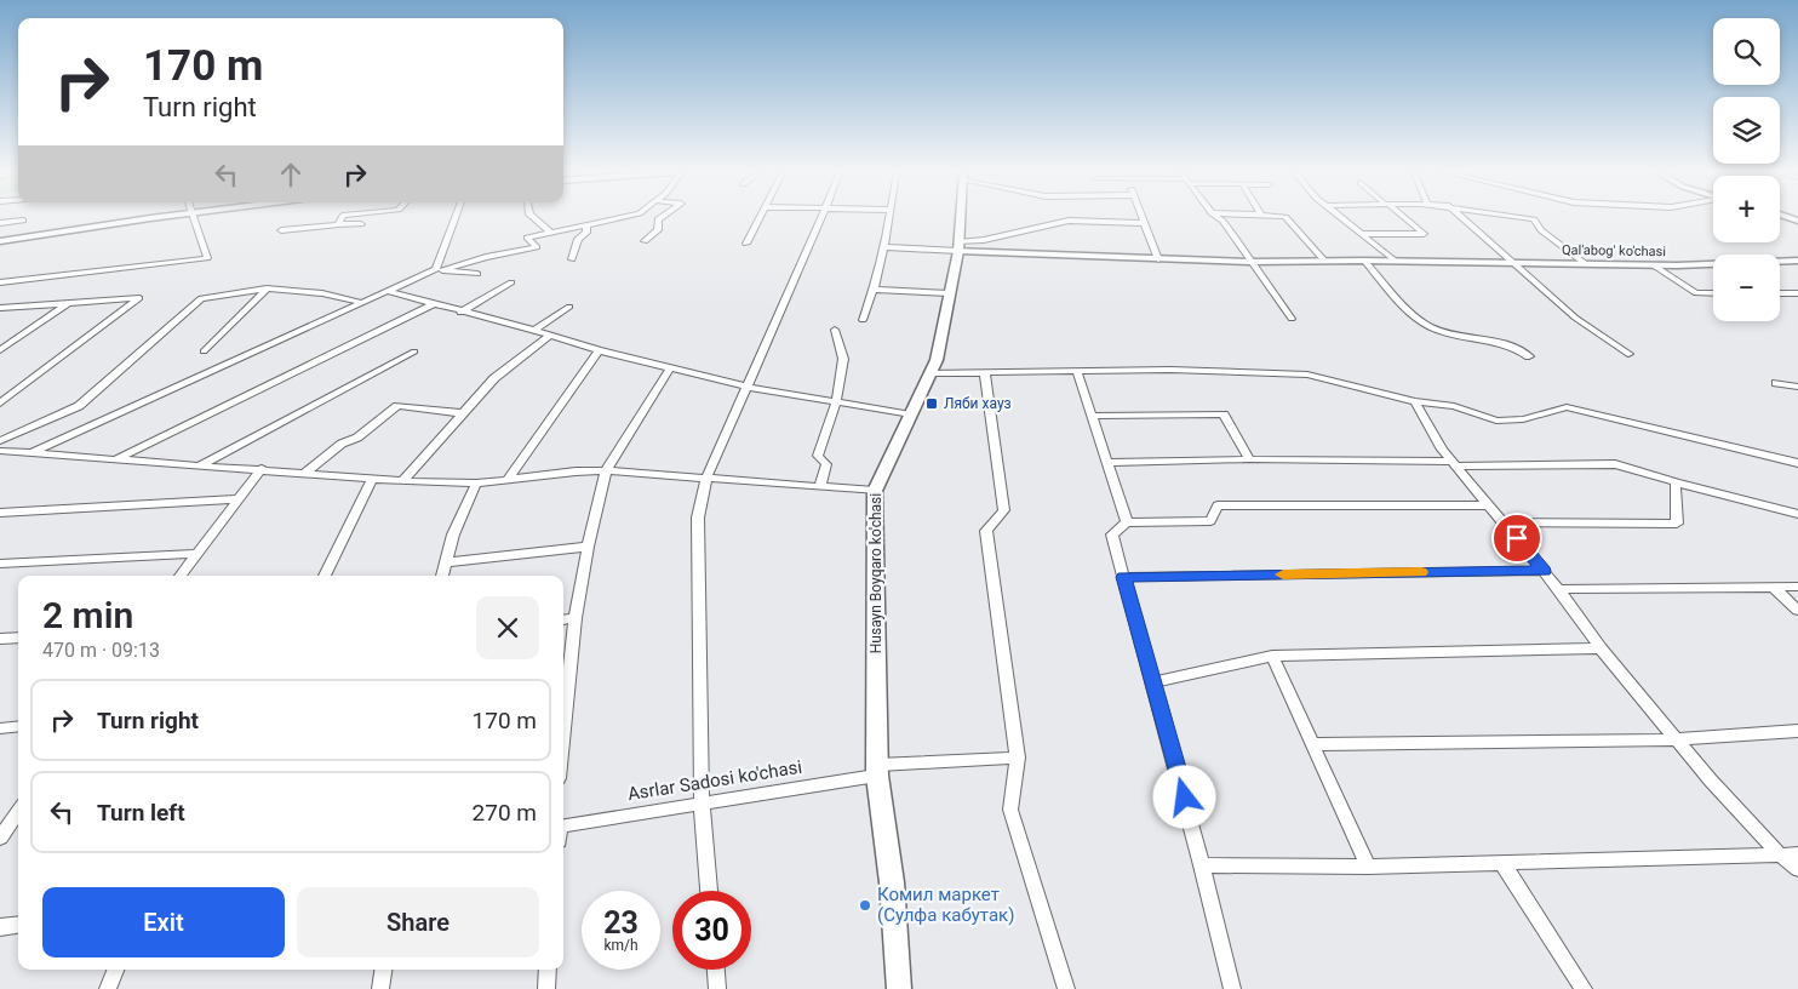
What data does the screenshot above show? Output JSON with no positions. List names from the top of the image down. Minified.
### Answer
{"streets":{"main road":["Husayn Boyqaro ko'chasi"],"street":["Qal'abog' ko'chasi","Asrlar Sadosi ko'chasi"]},"crossings":[["Qal'abog' ko'chasi","Husayn Boyqaro ko'chasi"],["Husayn Boyqaro ko'chasi","Asrlar Sadosi ko'chasi"]],"places":{"transit":["Ляби хауз"],"other":["Комил маркет (Сулфа кабутак)"]},"page":{"map_buttons":["+","−"],"turn":["170 m","Turn right"],"heading":["2 min","470 m · 09:13"],"list":[{"name":"Turn right","value":"170 m"},{"name":"Turn left","value":"270 m"}],"buttons":["Exit","Share"],"speed":"23 km/h","limit":"30"}}
